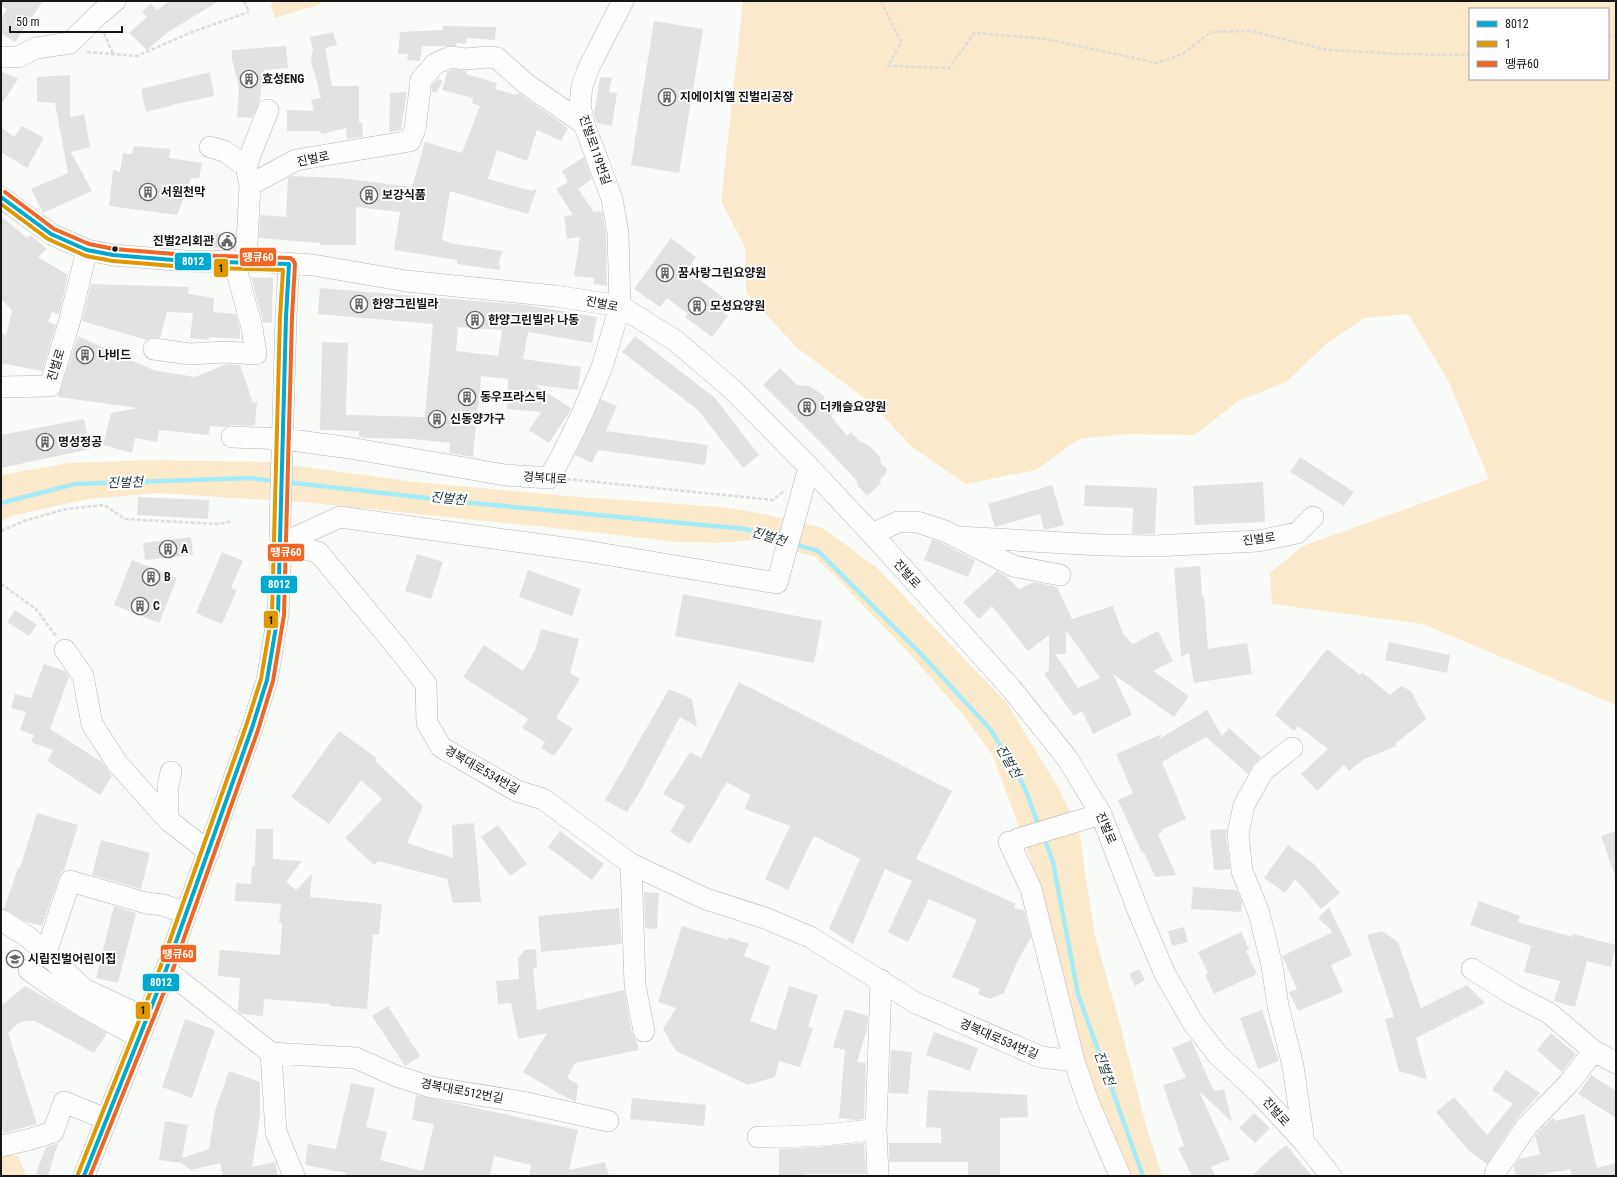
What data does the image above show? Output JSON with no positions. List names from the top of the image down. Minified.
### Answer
{"streets":{"street":["진벌로119번길","진벌로","경복대로","경복대로534번길","경복대로512번길"]},"crossings":[["진벌로119번길","진벌로"],["진벌로119번길","경복대로"]],"water":["진벌천"],"places":{"building":["효성ENG","지에이치엘 진벌리공장","서원천막","보강식품","꿈사랑그린요양원","한양그린빌라","모성요양원","한양그린빌라 나동","나비드","동우프라스틱","더캐슬요양원","신동양가구","명성정공","A","B","C"],"public building":["진벌2리회관"],"school or university":["시립진벌어린이집"]},"lines":["transit line 땡큐60","transit line 8012","transit line 1"],"legend":["8012","1","땡큐60"],"scale_bar":"50 m"}
